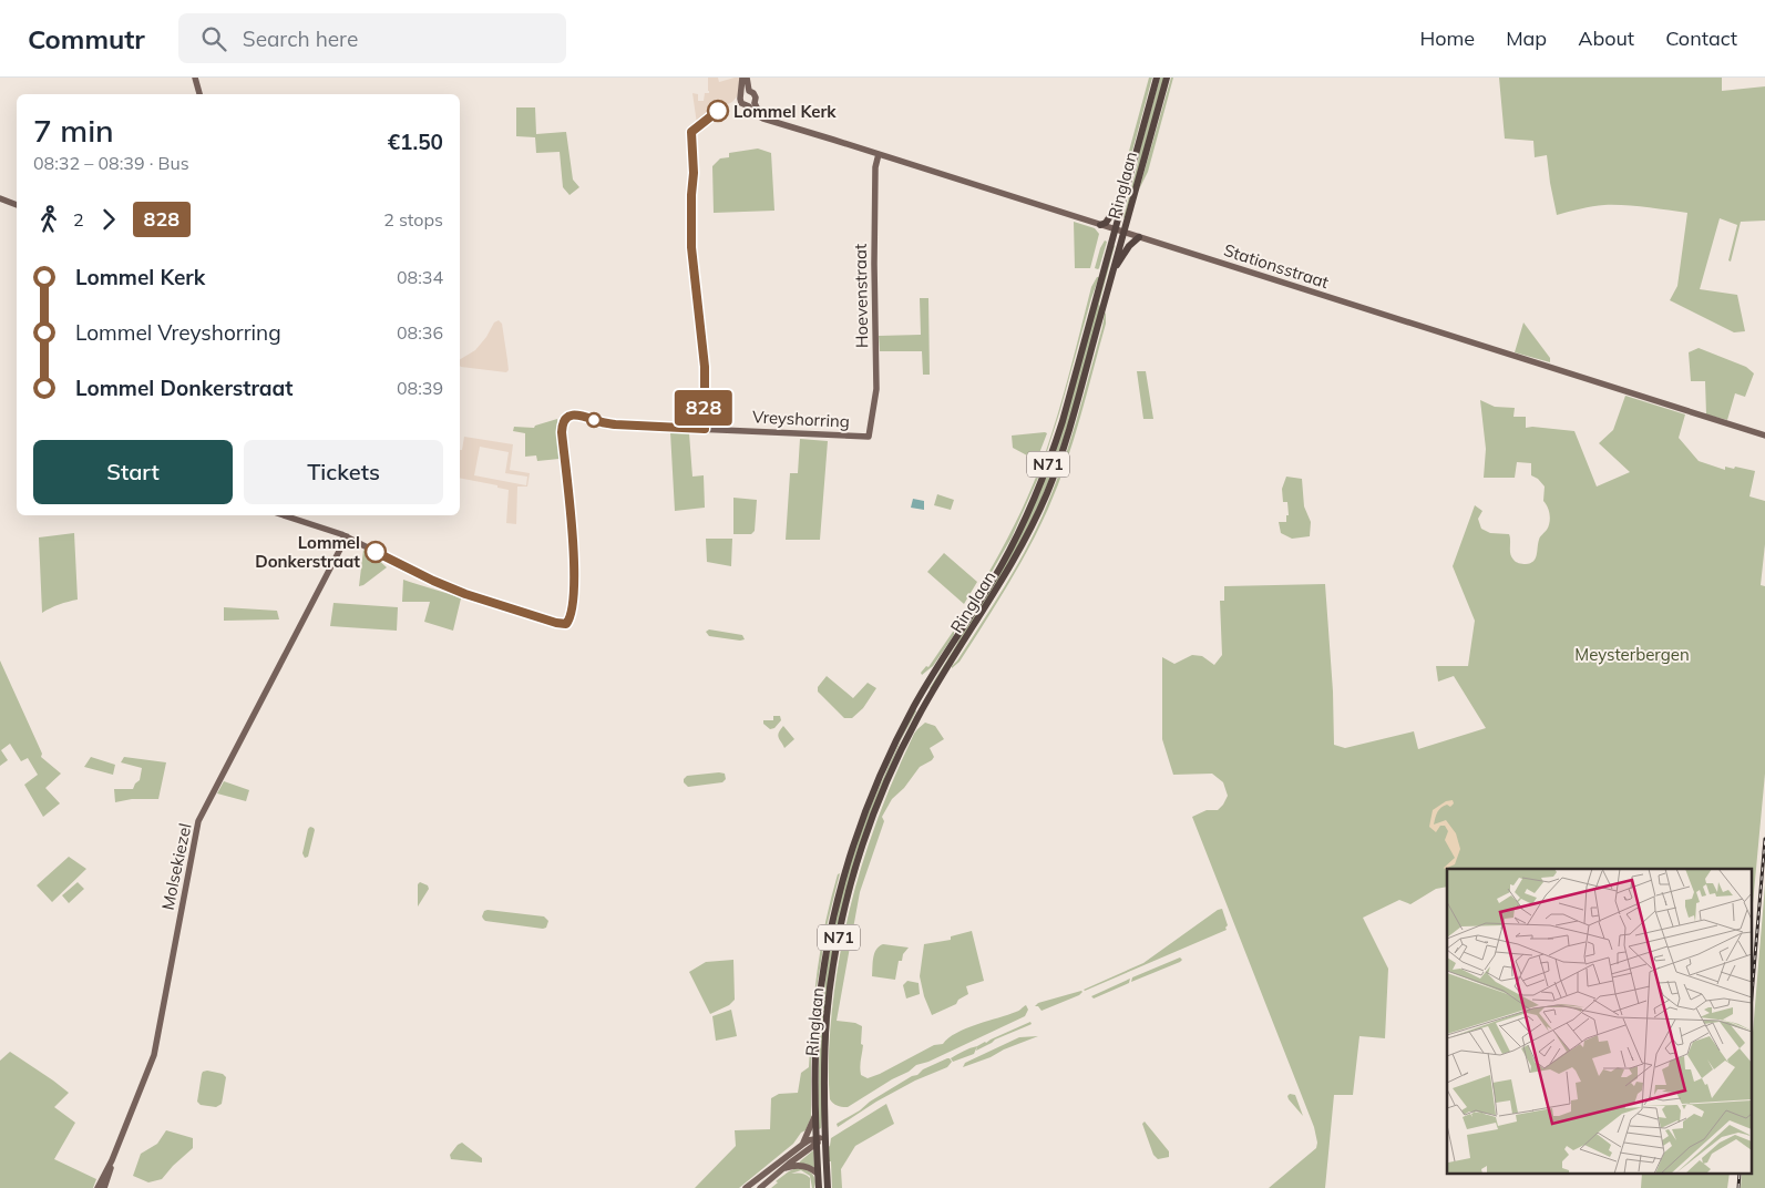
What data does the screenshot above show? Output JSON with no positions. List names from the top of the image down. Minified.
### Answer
{"streets":{"highway":["Ringlaan","N71"],"main road":["Stationsstraat","Hoevenstraat","Vreyshorring","Molsekiezel"]},"crossings":[["Ringlaan","Stationsstraat"],["Ringlaan","N71"],["Stationsstraat","Hoevenstraat"],["Hoevenstraat","Vreyshorring"],["Vreyshorring","Molsekiezel"]],"parks":["Meysterbergen"],"places":["Lommel Kerk","Lommel Donkerstraat"],"lines":["bus line 828"],"page":{"header":"Commutr","search":"Search here","nav":["Home","Map","About","Contact"],"on_map":"828","heading":["7 min","08:32 – 08:39 · Bus","€1.50"],"legs":["2","828","2 stops"],"list":[{"name":"Lommel Kerk","value":"08:34"},{"name":"Lommel Vreyshorring","value":"08:36"},{"name":"Lommel Donkerstraat","value":"08:39"}],"buttons":["Start","Tickets"]}}
